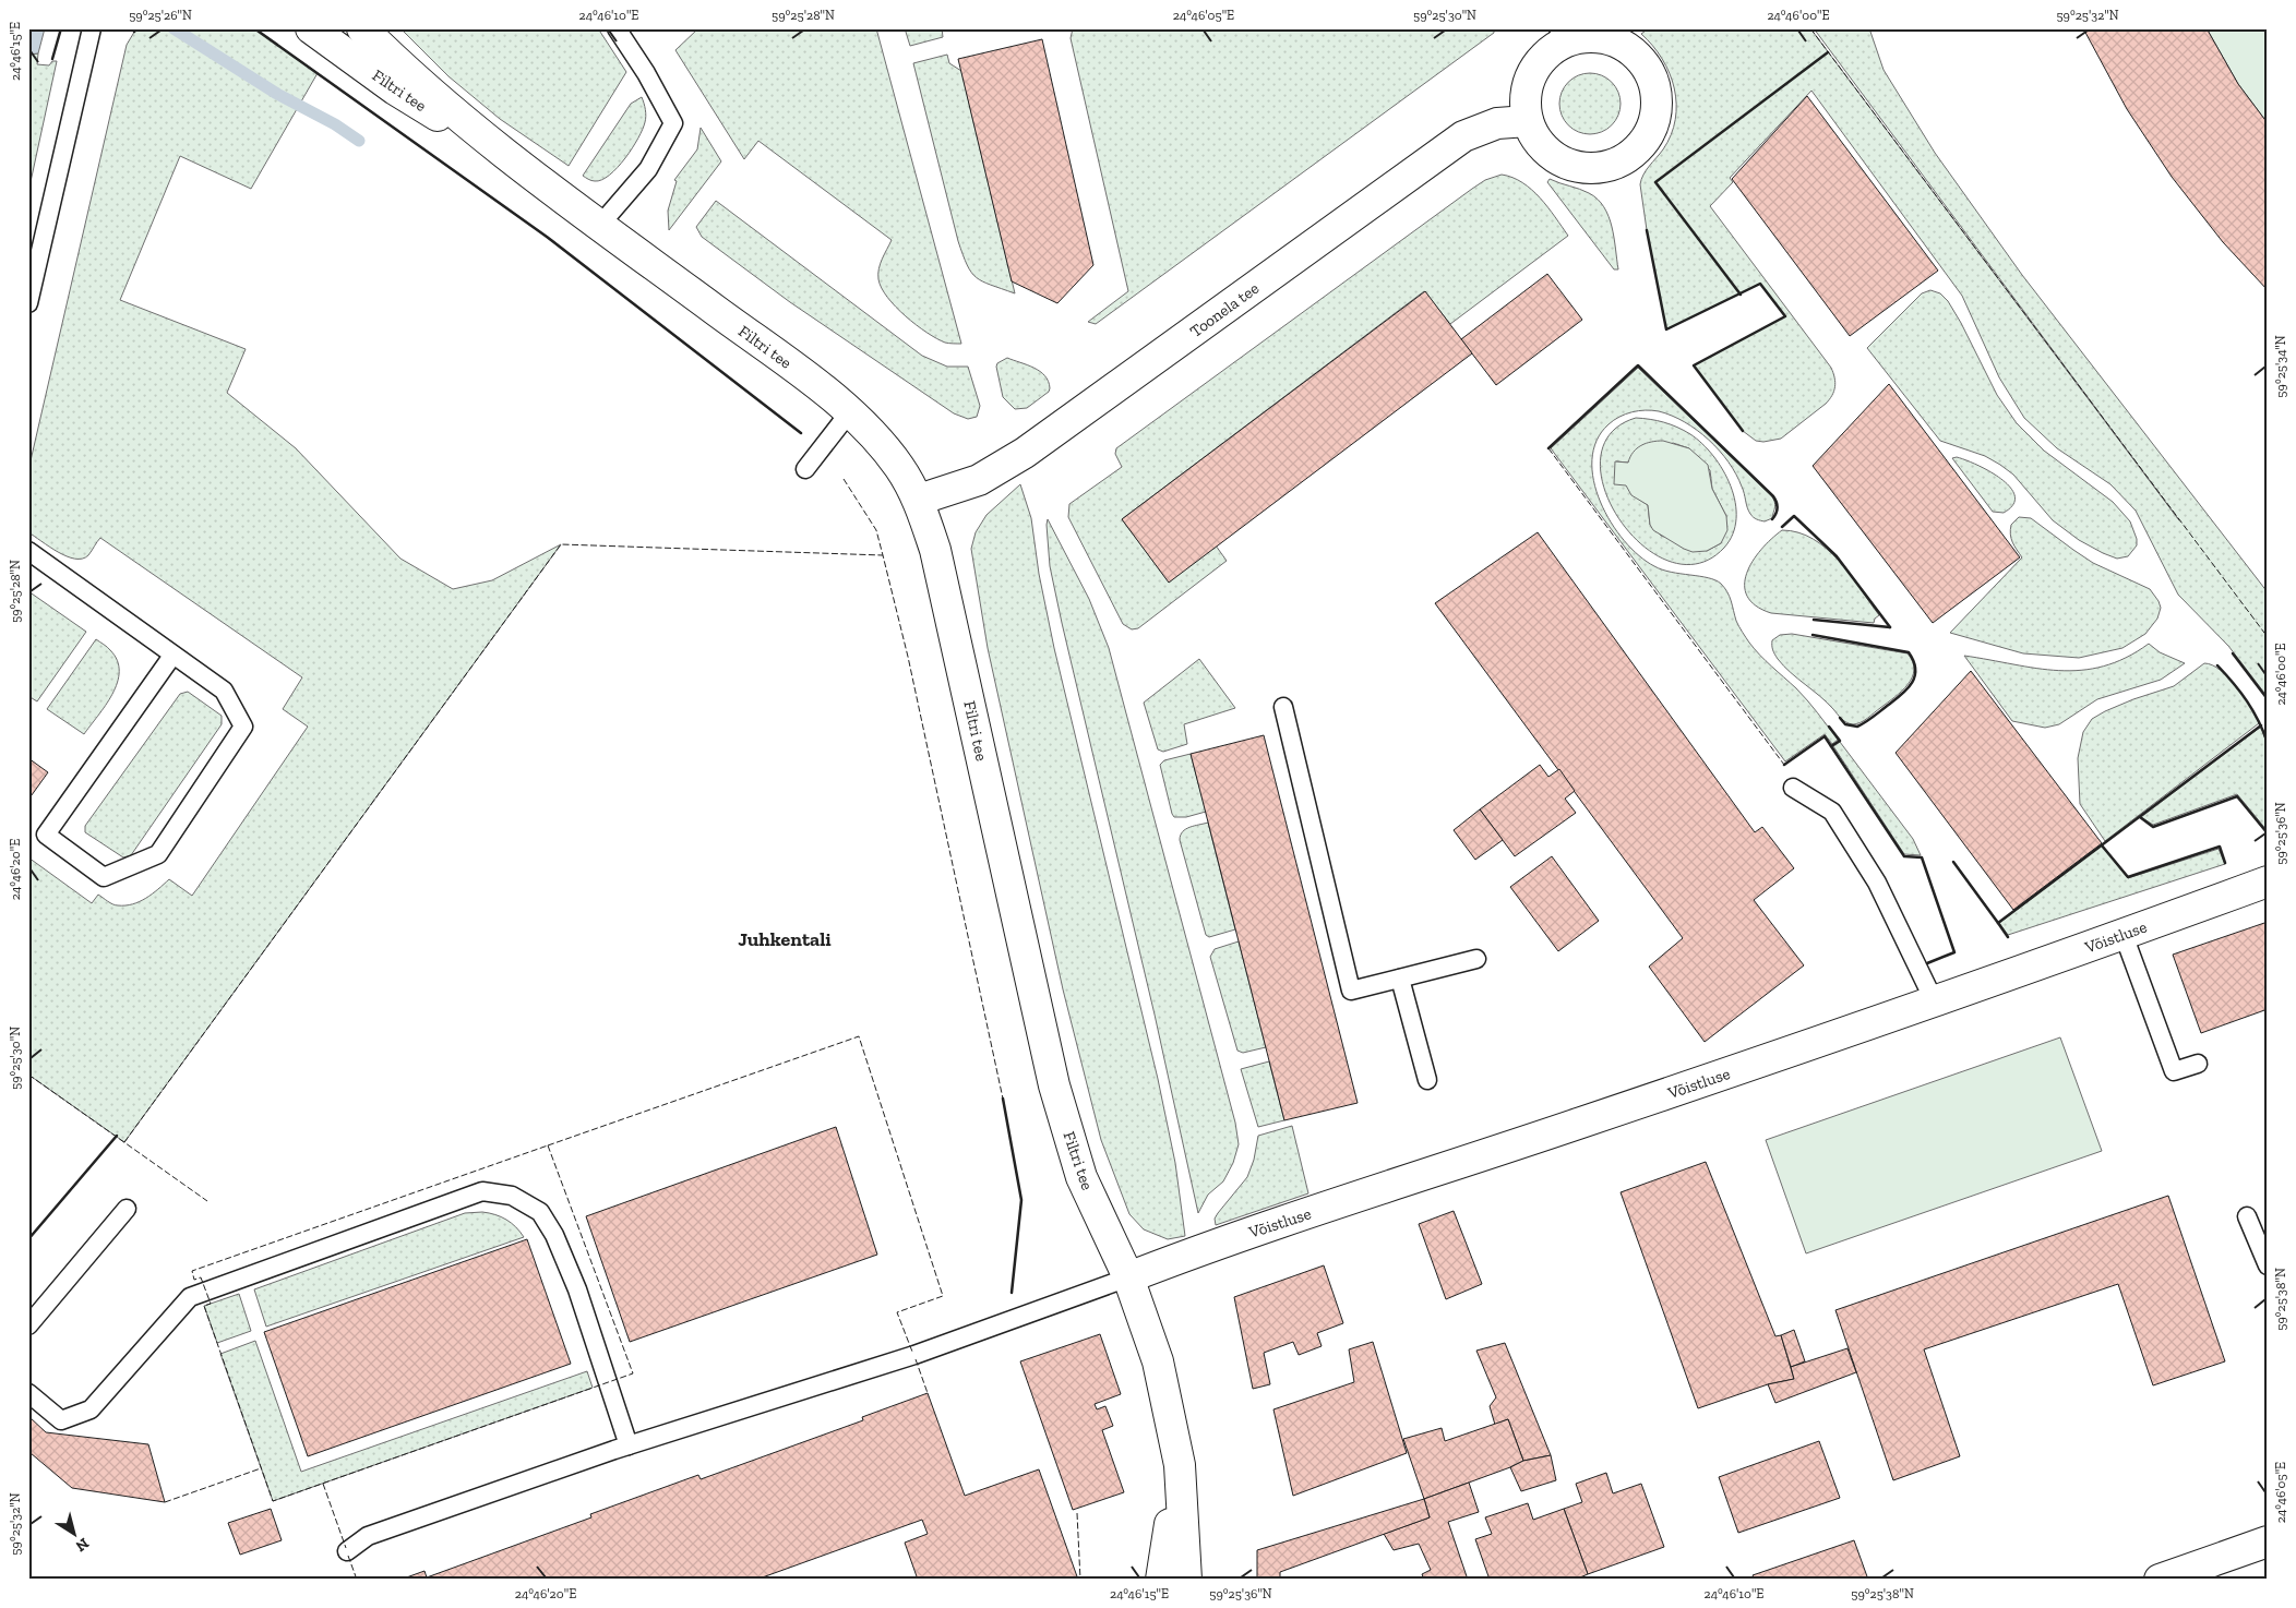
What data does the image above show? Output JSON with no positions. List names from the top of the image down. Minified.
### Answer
{"streets":{"street":["Filtri tee","Toonela tee","Võistluse"]},"crossings":[["Filtri tee","Toonela tee"],["Filtri tee","Võistluse"]],"districts":["Juhkentali"],"north":"bottom right","coordinates":["59°25'26\"N","24°46'10\"E","59°25'28\"N","24°46'05\"E","59°25'30\"N","24°46'00\"E","59°25'32\"N","24°46'15\"E","59°25'34\"N","59°25'36\"N","24°46'20\"E","59°25'38\"N"]}
